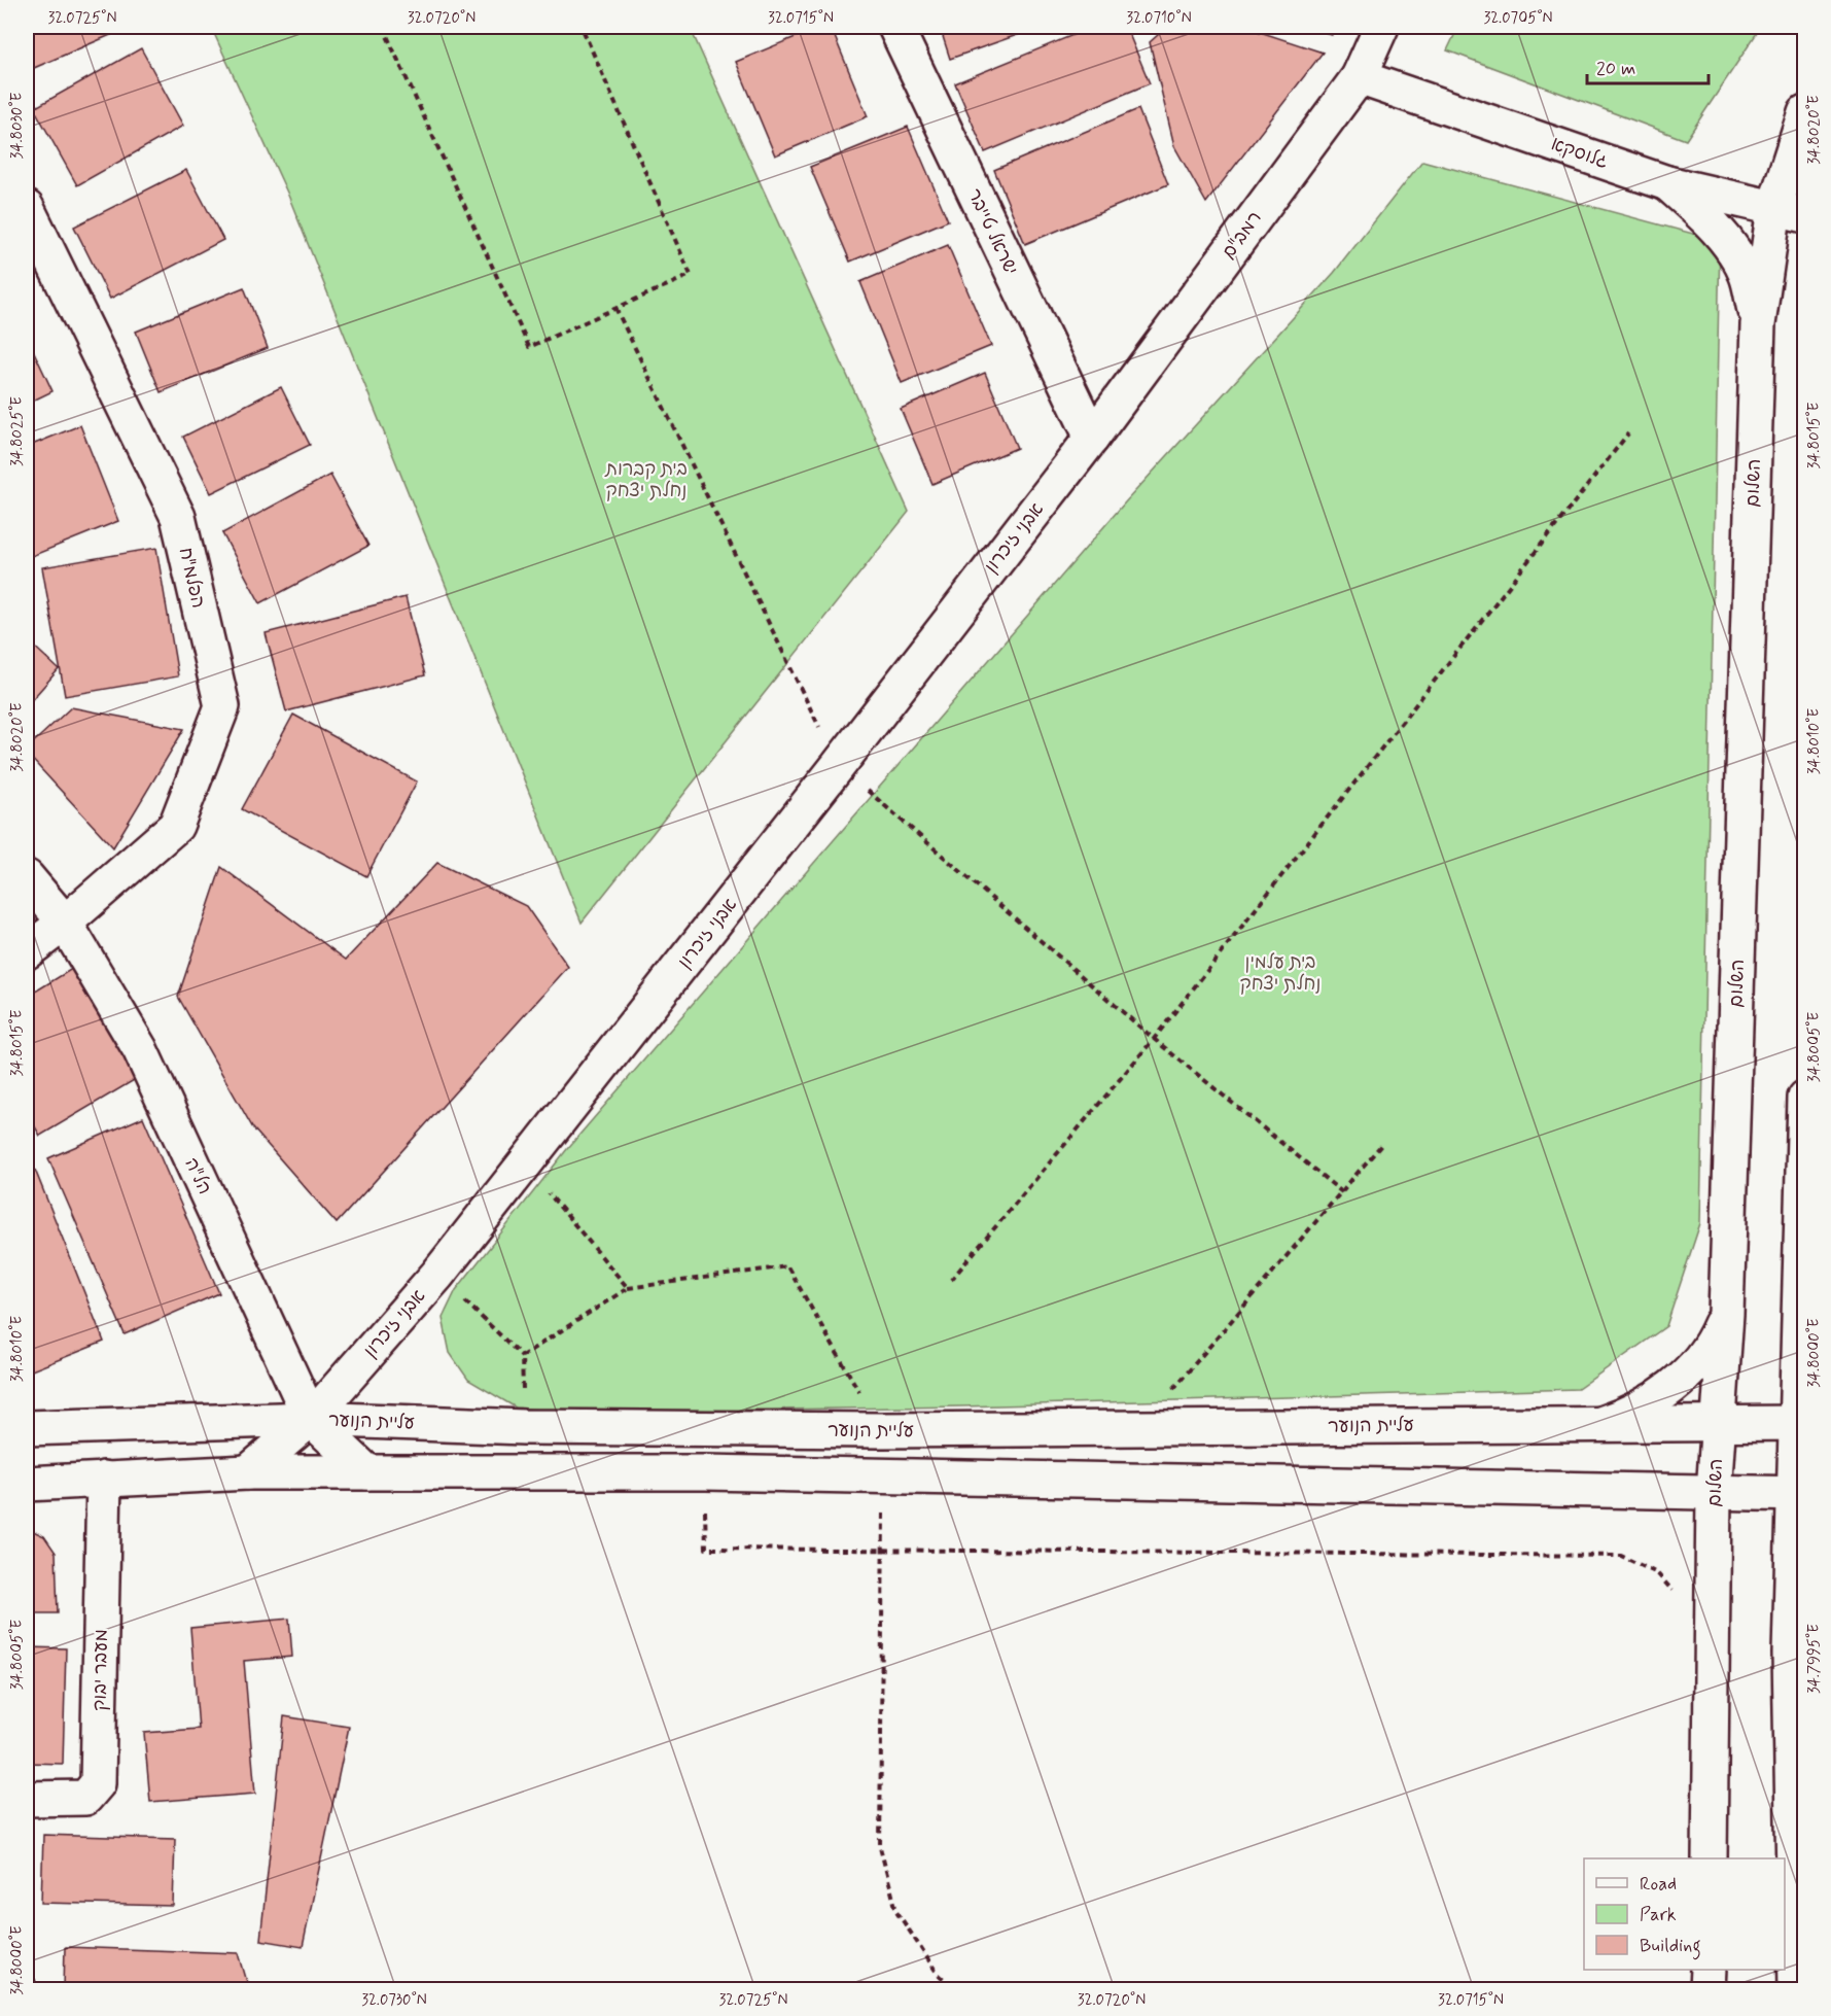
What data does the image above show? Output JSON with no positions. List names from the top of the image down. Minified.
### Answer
{"streets":{"street":["גלוסקא","ישראל טייבר","רמב\"ם","השלום","אבני זיכרון","הפלמ\"ח","הל\"ה","עליית הנוער","מעבר יבוק"]},"crossings":[["גלוסקא","רמב\"ם"],["גלוסקא","השלום"],["ישראל טייבר","רמב\"ם"],["ישראל טייבר","אבני זיכרון"],["רמב\"ם","אבני זיכרון"],["השלום","עליית הנוער"],["אבני זיכרון","הל\"ה"],["אבני זיכרון","עליית הנוער"],["הפלמ\"ח","הל\"ה"],["הל\"ה","עליית הנוער"]],"parks":["בית קברות נחלת יצחק","בית עלמין נחלת יצחק"],"legend":["Road","Park","Building"],"scale_bar":"20 m","coordinates":["32.0725°N","32.0720°N","32.0715°N","32.0710°N","32.0705°N","34.8030°E","34.8020°E","34.8025°E","34.8015°E","34.8010°E","34.8005°E","34.8000°E","34.7995°E","32.0730°N"]}
